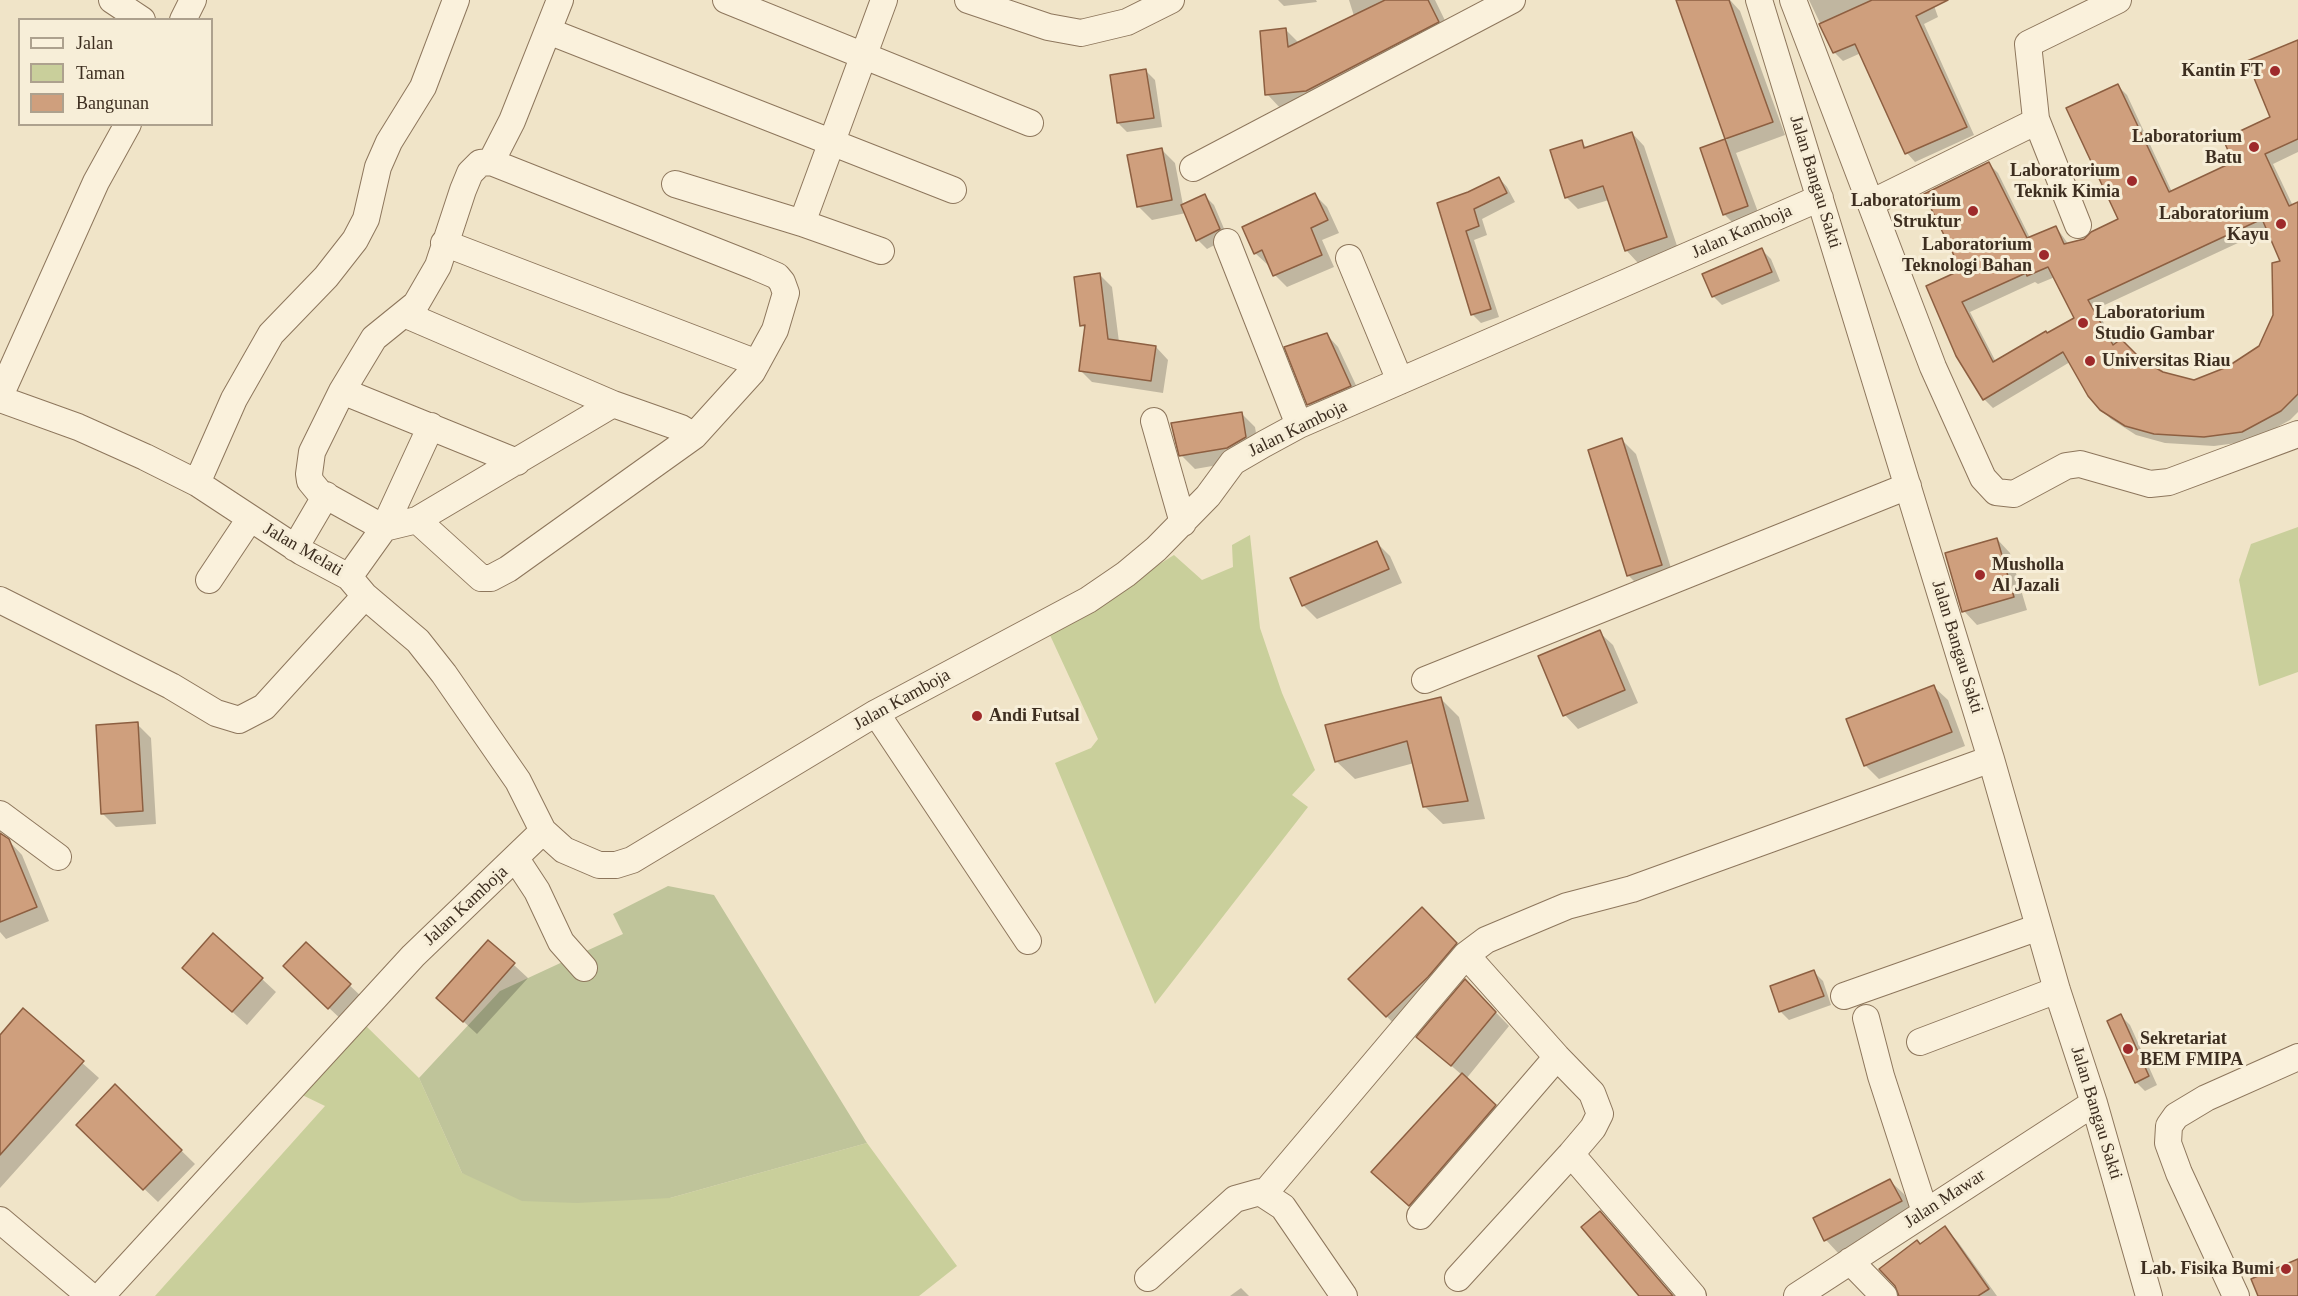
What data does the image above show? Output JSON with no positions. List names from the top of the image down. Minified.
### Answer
{"streets":{"street":["Jalan Bangau Sakti","Jalan Kamboja","Jalan Melati","Jalan Mawar"]},"crossings":[["Jalan Bangau Sakti","Jalan Kamboja"],["Jalan Bangau Sakti","Jalan Mawar"],["Jalan Kamboja","Jalan Melati"]],"places":["Kantin FT","Laboratorium Batu","Laboratorium Teknik Kimia","Laboratorium Struktur","Laboratorium Kayu","Laboratorium Teknologi Bahan","Laboratorium Studio Gambar","Universitas Riau","Musholla Al Jazali","Andi Futsal","Sekretariat BEM FMIPA","Lab. Fisika Bumi"],"legend":["Jalan","Taman","Bangunan"]}
